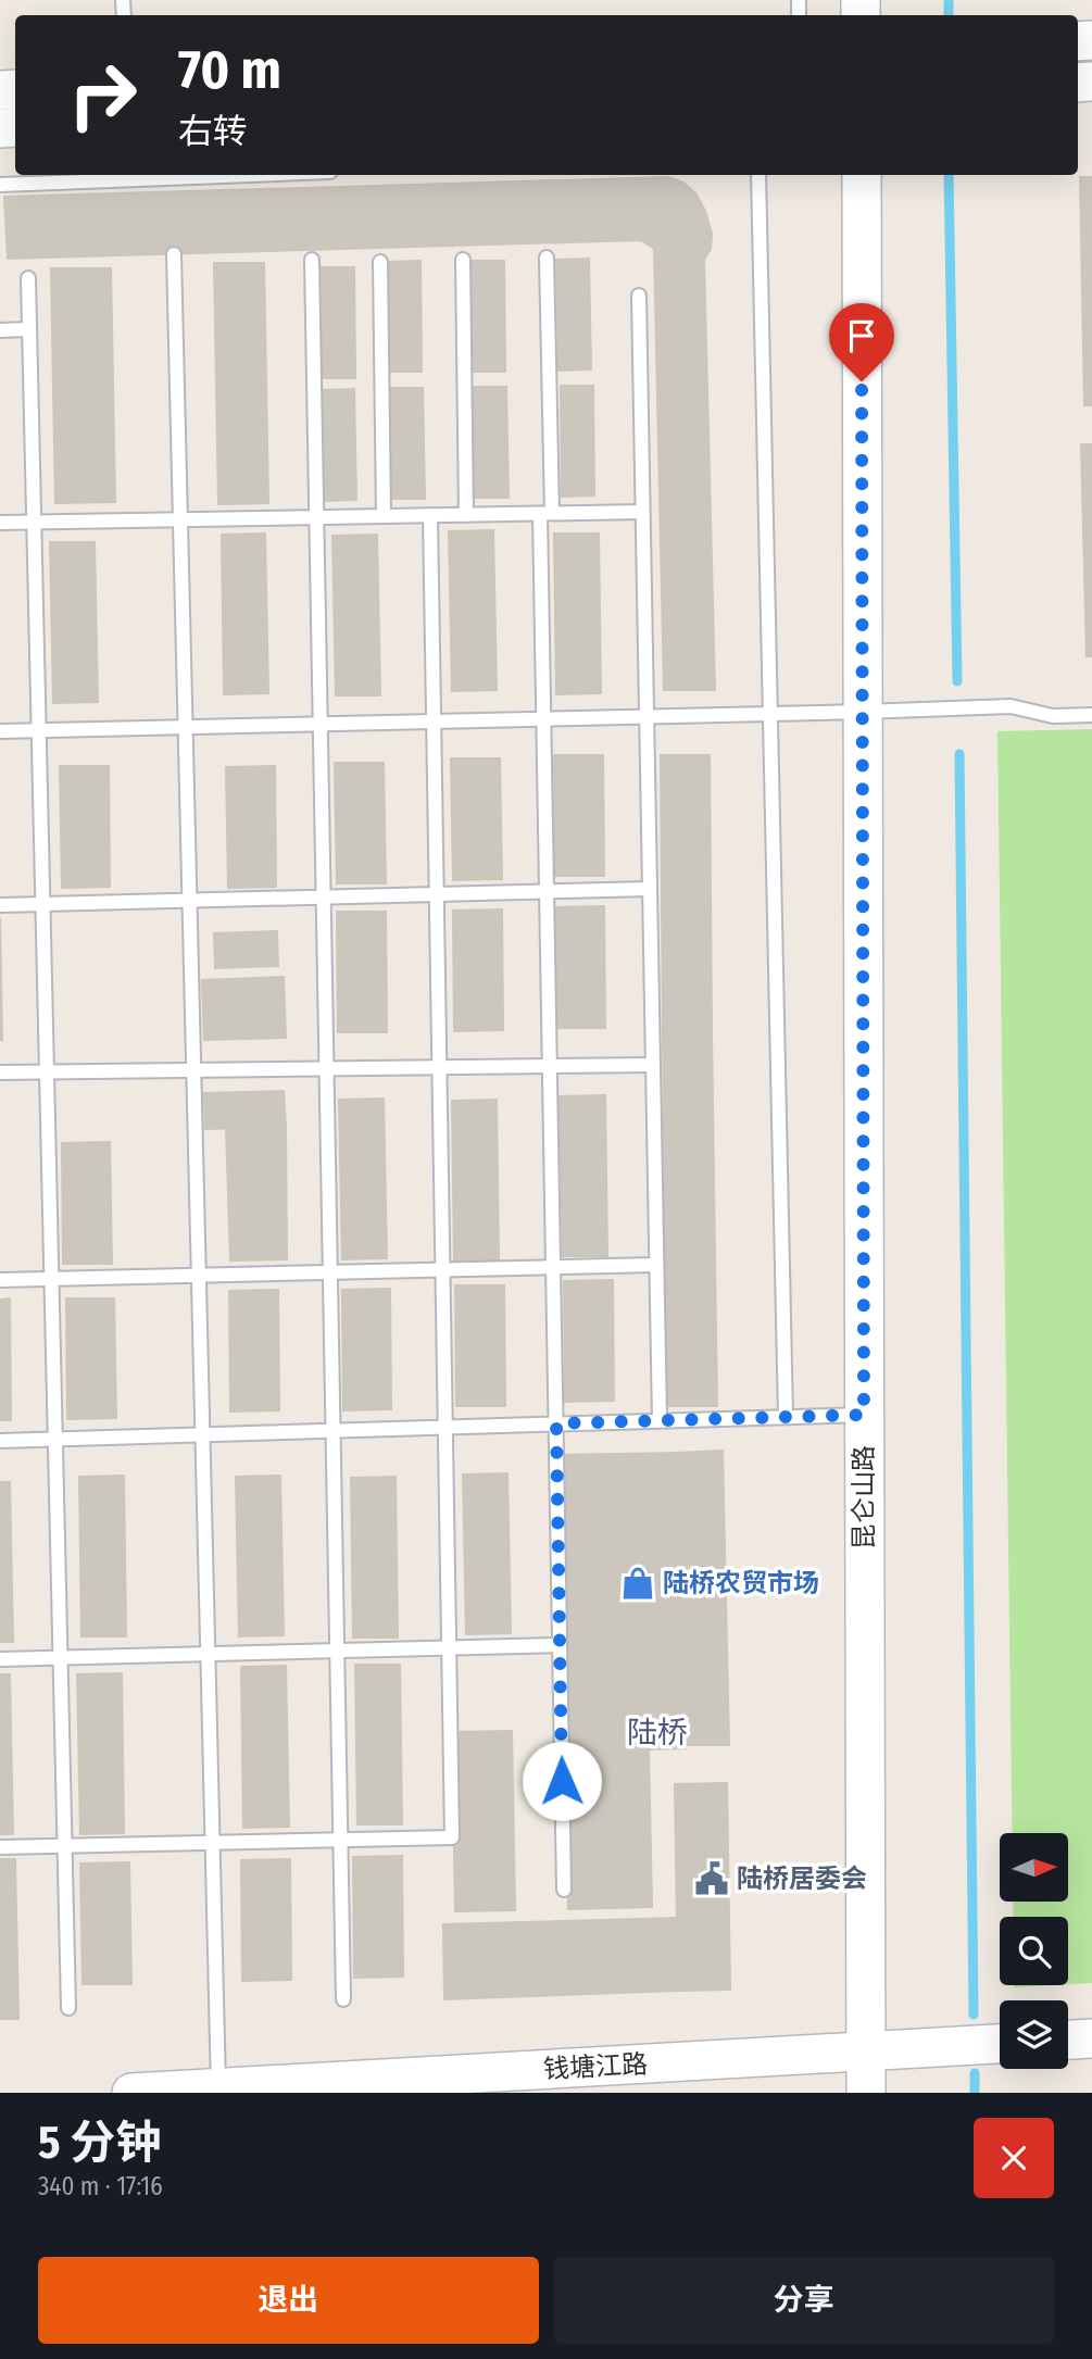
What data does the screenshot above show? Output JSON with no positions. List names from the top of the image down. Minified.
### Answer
{"streets":{"street":["昆仑山路","钱塘江路"]},"crossings":[["昆仑山路","钱塘江路"]],"districts":["陆桥"],"places":{"shop":["陆桥农贸市场"],"public building":["陆桥居委会"]},"north":"right","page":{"turn":["70 m","右转"],"heading":["5 分钟","340 m · 17:16"],"buttons":["退出","分享"]}}
